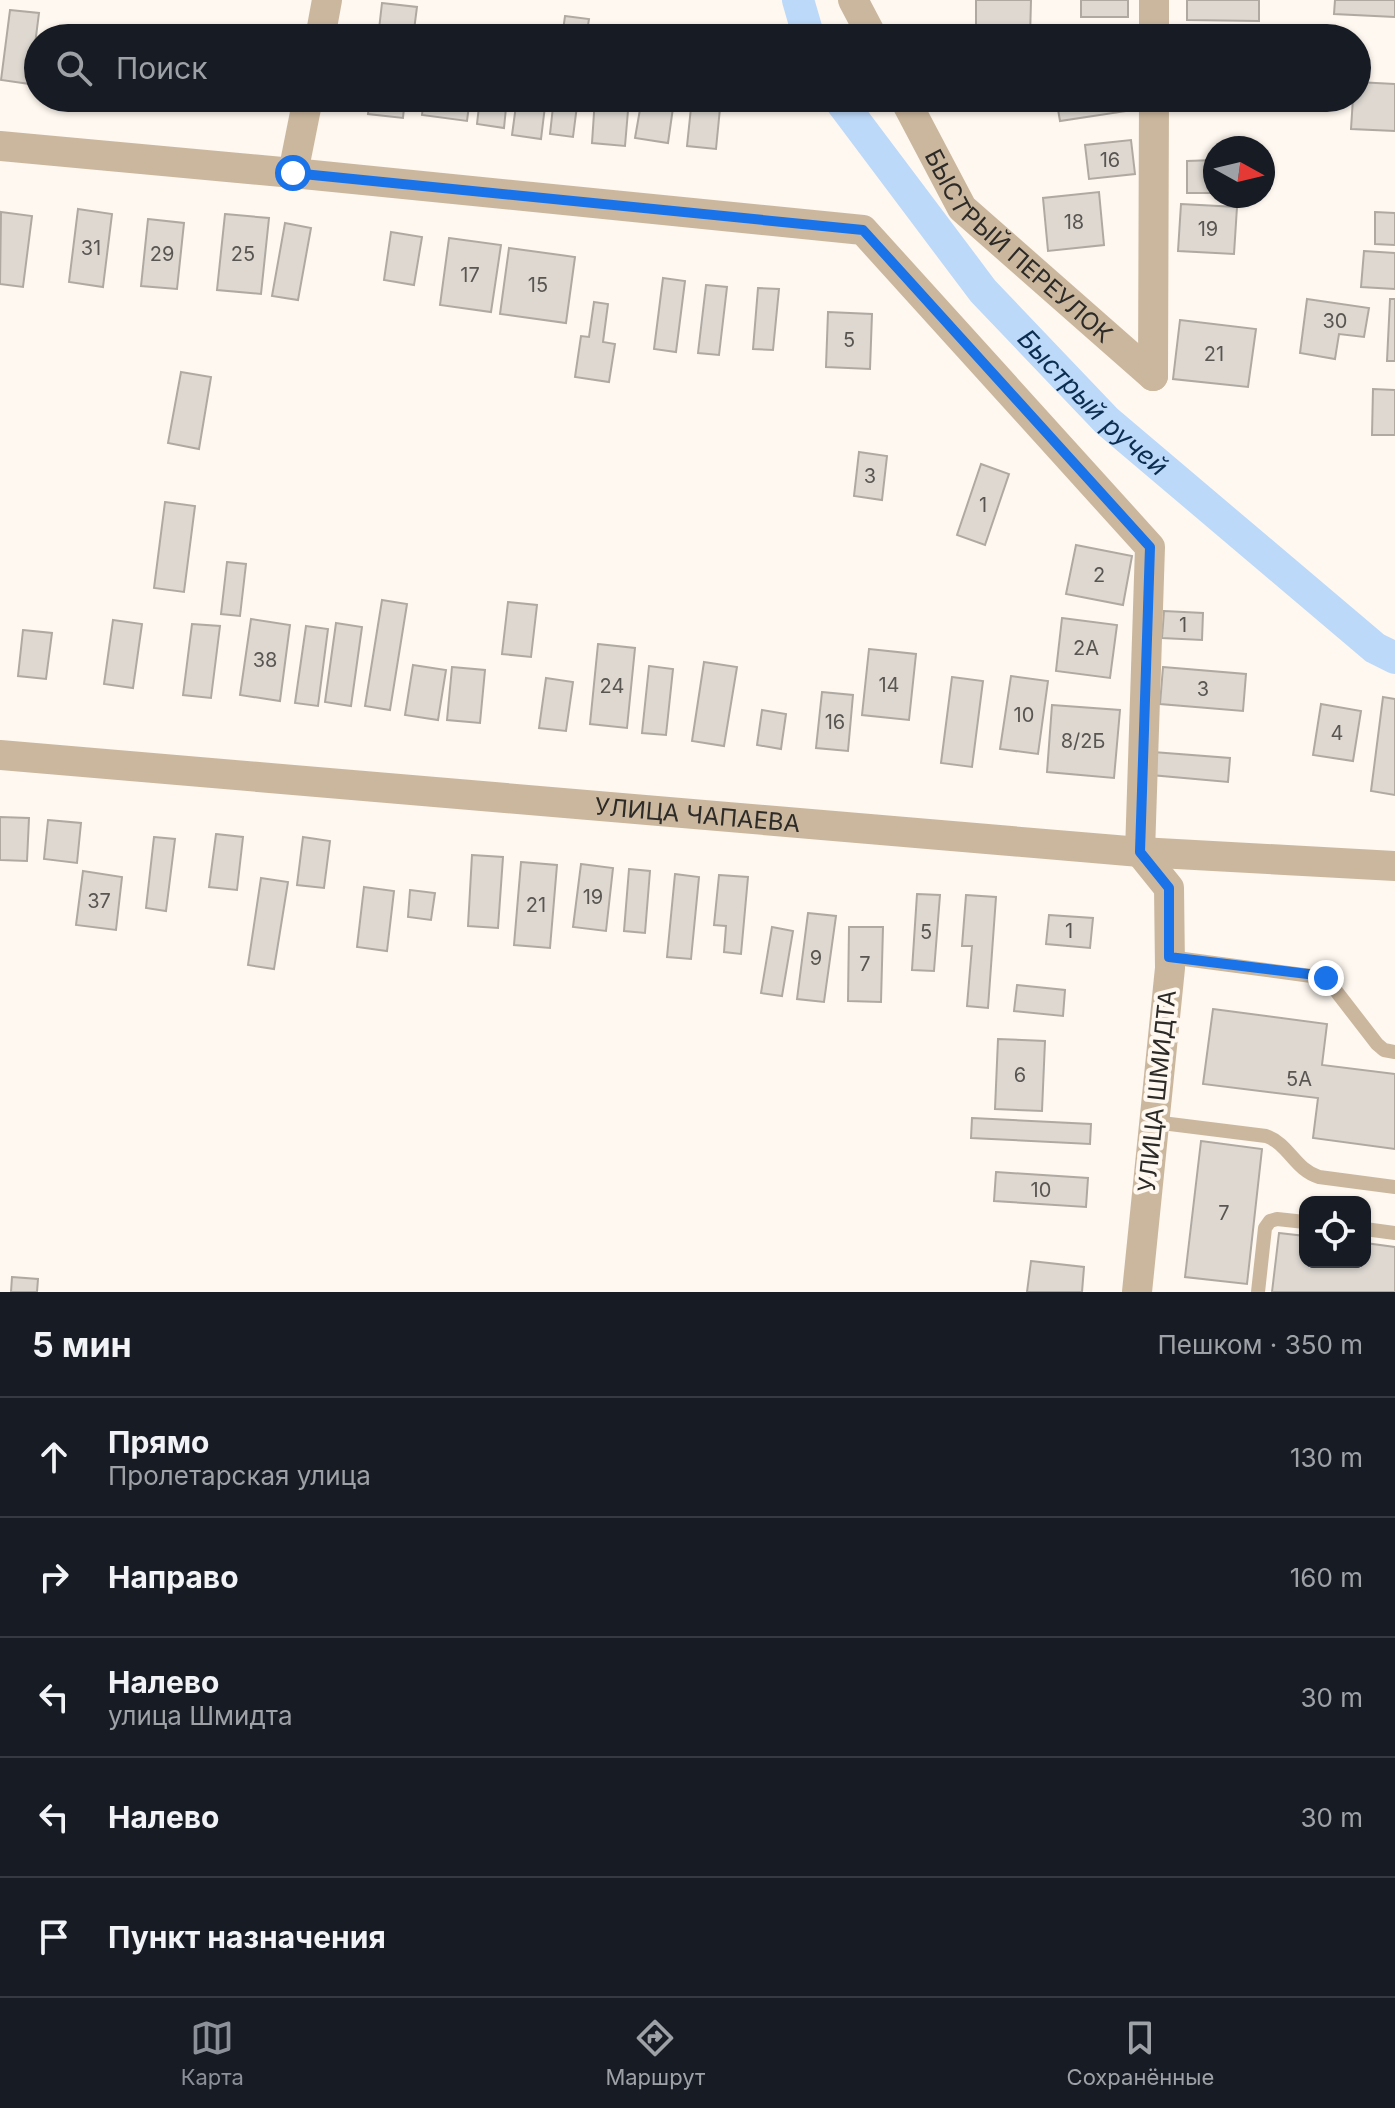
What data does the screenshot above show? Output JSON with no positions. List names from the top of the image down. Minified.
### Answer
{"streets":{"street":["БЫСТРЫЙ ПЕРЕУЛОК","УЛИЦА ЧАПАЕВА","УЛИЦА ШМИДТА"]},"crossings":[["УЛИЦА ЧАПАЕВА","УЛИЦА ШМИДТА"]],"water":["Быстрый ручей"],"house_numbers":["16","18","19","31","29","25","17","15","30","5","21","3","1","2","1","2А","38","14","24","3","10","16","4","8/2Б","19","37","21","1","5","9","7","6","5А","10","7"],"north":"right","page":{"search":"Поиск","heading":["5 мин","Пешком · 350 m"],"list":[["Прямо","Пролетарская улица","130 m"],["Направо","160 m"],["Налево","улица Шмидта","30 m"],["Налево","30 m"],"Пункт назначения"],"nav":["Карта","Маршрут","Сохранённые"]}}
